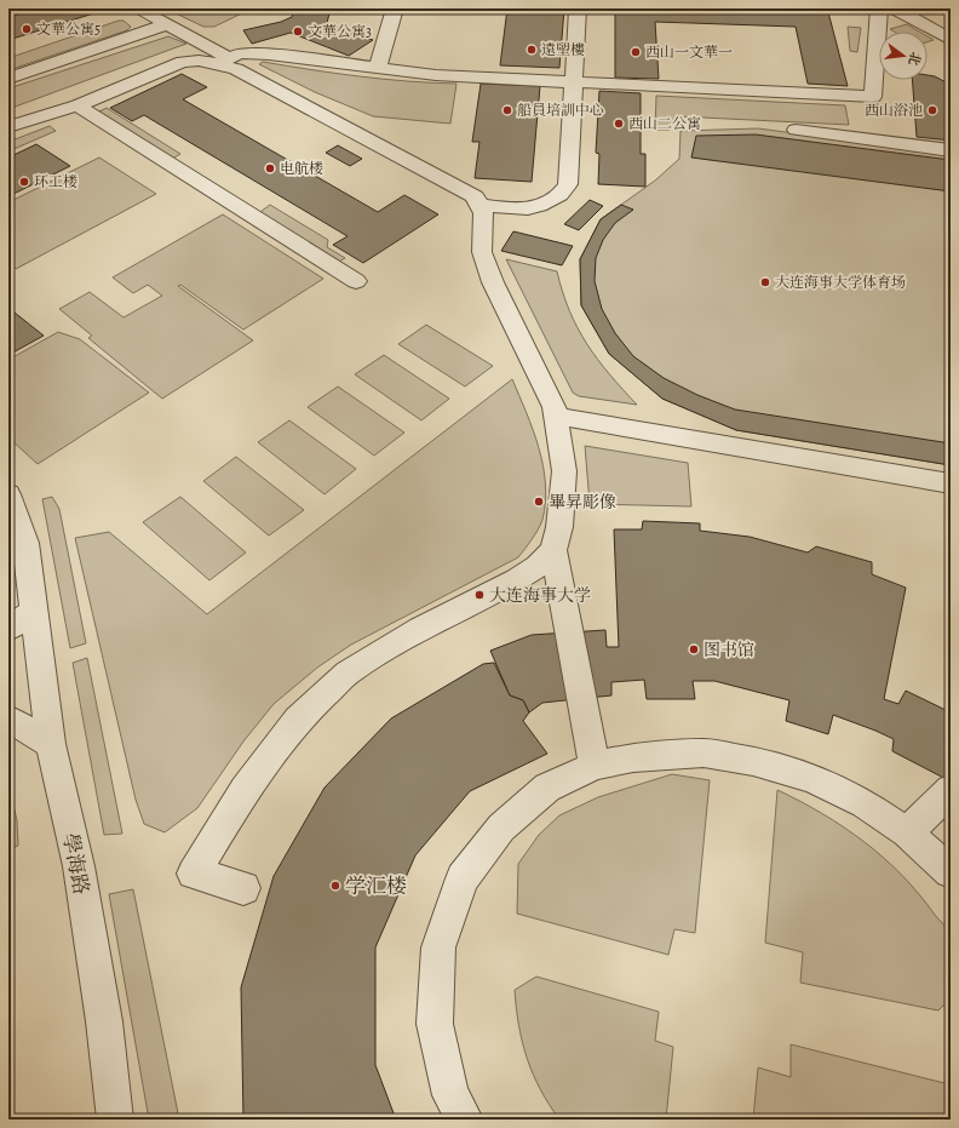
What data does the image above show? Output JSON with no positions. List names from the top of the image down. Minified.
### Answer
{"streets":{"street":["學海路"]},"places":["文華公寓5","文華公寓3","遠朢樓","西山一文華一","船員培訓中心","西山浴池","西山二公寓","电航楼","环工楼","大连海事大学体育场","畢昇彫像","大连海事大学","图书馆","学汇楼"],"north":"right"}
